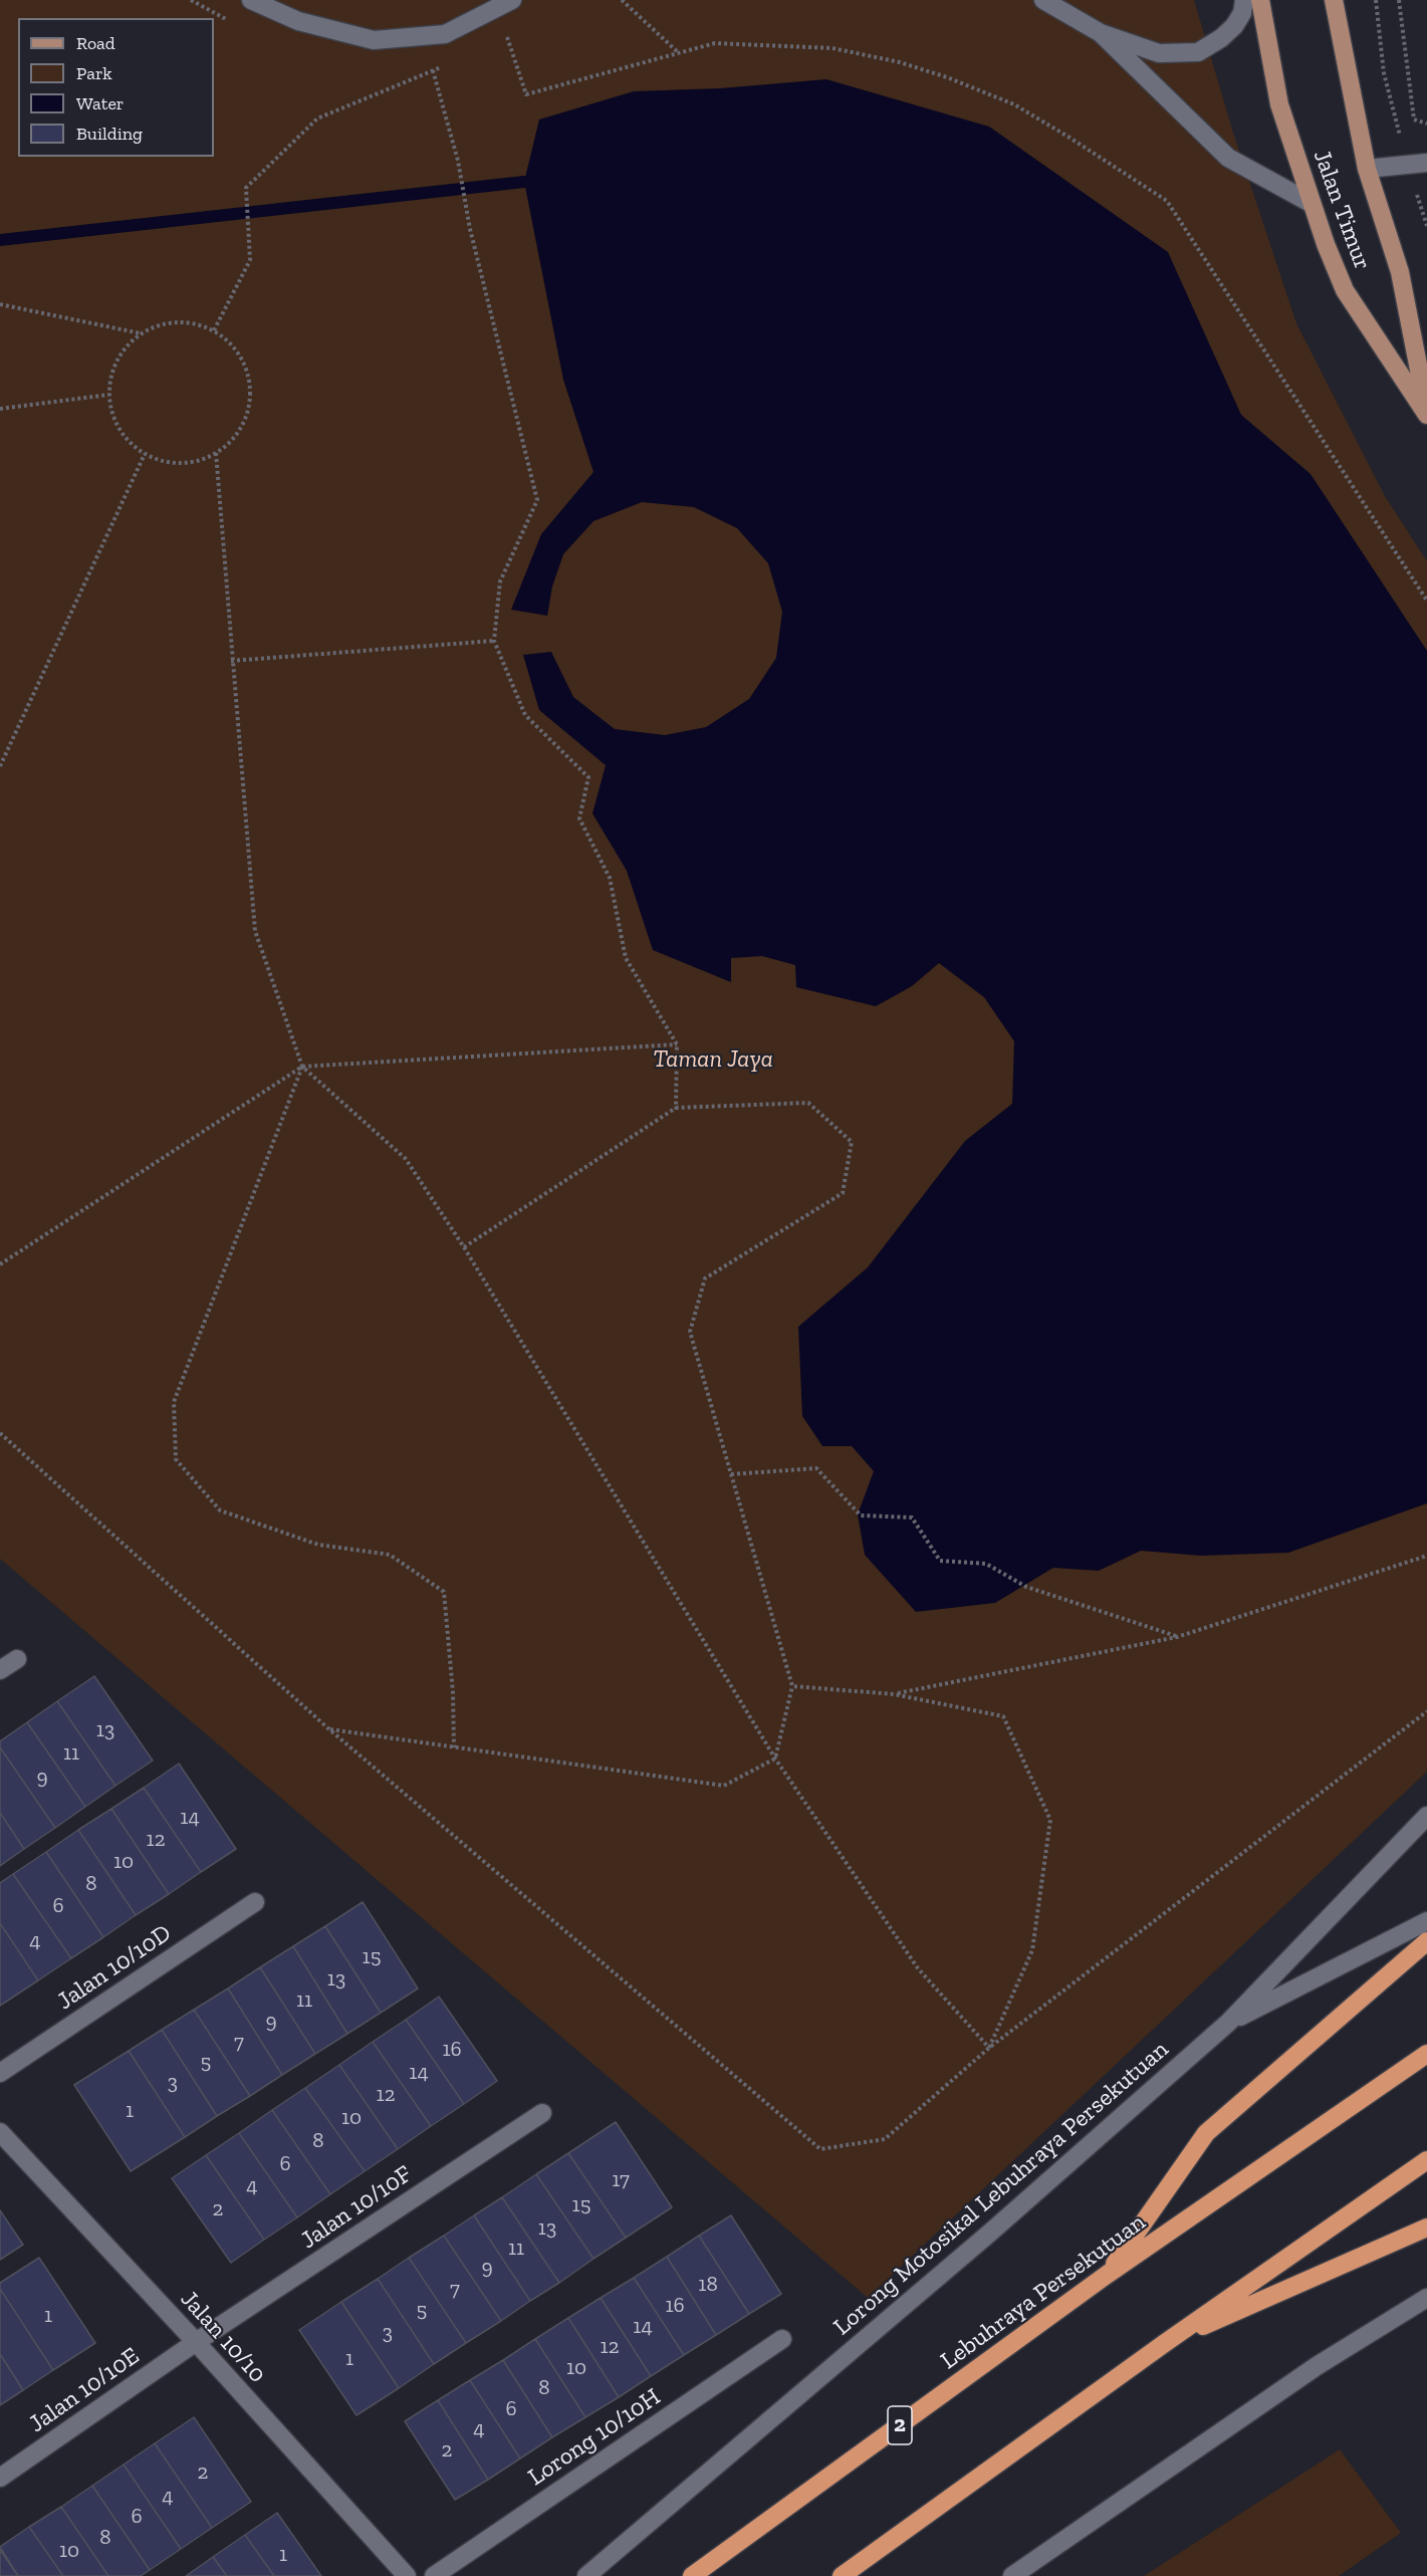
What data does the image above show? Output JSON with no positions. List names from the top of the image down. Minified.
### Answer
{"streets":{"highway":["Lebuhraya Persekutuan","2"],"main road":["Jalan Timur"],"street":["Jalan 10/10D","Lorong Motosikal Lebuhraya Persekutuan","Jalan 10/10F","Jalan 10/10","Jalan 10/10E","Lorong 10/10H"]},"crossings":[["Jalan 10/10F","Jalan 10/10"],["Jalan 10/10F","Jalan 10/10E"],["Jalan 10/10","Jalan 10/10E"]],"parks":["Taman Jaya"],"house_numbers":["13","11","9","14","12","10","8","6","4","15","13","11","9","7","16","5","14","3","12","1","10","8","6","17","4","15","2","13","11","9","18","7","16","5","1","14","3","12","1","10","8","6","4","2","2","4","6","8","10","1"],"legend":["Road","Park","Water","Building"]}
